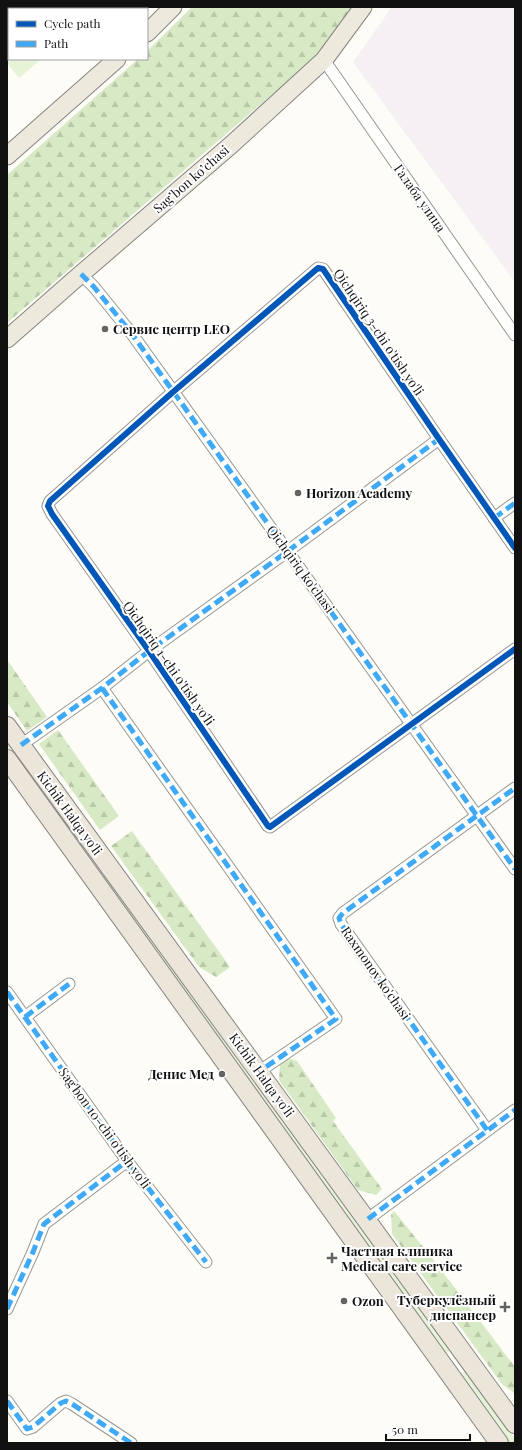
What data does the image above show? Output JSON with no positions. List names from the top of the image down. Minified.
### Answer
{"streets":{"highway":["Kichik Halqa yo'li"],"main road":["Sag’bon ko’chasi"],"street":["Галаба улица","Qichqiriq 3-chi o'tish yo'li","Qichqiriq ko'chasi","Qichqiriq 1-chi o'tish yo'li","Raxmonov ko'chasi","Sag'bon 10-chi o'tish yo'li"]},"crossings":[["Sag’bon ko’chasi","Галаба улица"],["Sag’bon ko’chasi","Qichqiriq ko'chasi"],["Qichqiriq 3-chi o'tish yo'li","Qichqiriq ko'chasi"],["Qichqiriq 3-chi o'tish yo'li","Qichqiriq 1-chi o'tish yo'li"],["Qichqiriq ko'chasi","Qichqiriq 1-chi o'tish yo'li"],["Qichqiriq ko'chasi","Raxmonov ko'chasi"]],"places":{"other":["Сервис центр LEO","Horizon Academy","Денис Мед","Ozon"],"health":["Частная клиника Medical care service","Туберкулёзный диспансер"]},"legend":["Cycle path","Path"],"scale_bar":"50 m"}
